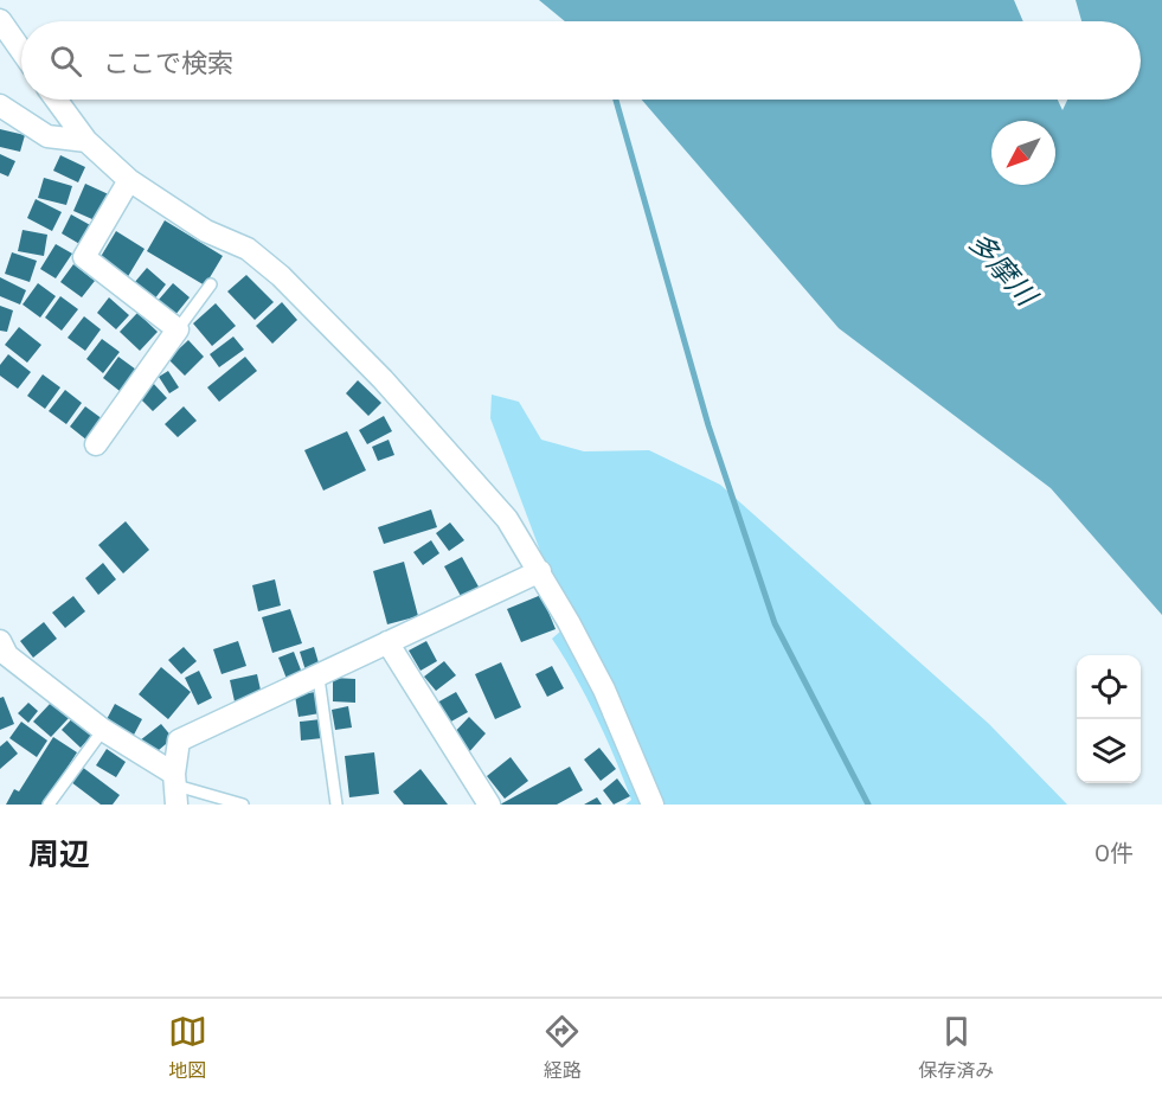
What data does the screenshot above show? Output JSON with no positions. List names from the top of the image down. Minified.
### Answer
{"water":["多摩川"],"north":"bottom left","page":{"search":"ここで検索","heading":["周辺","0件"],"nav":["地図","経路","保存済み"]}}
